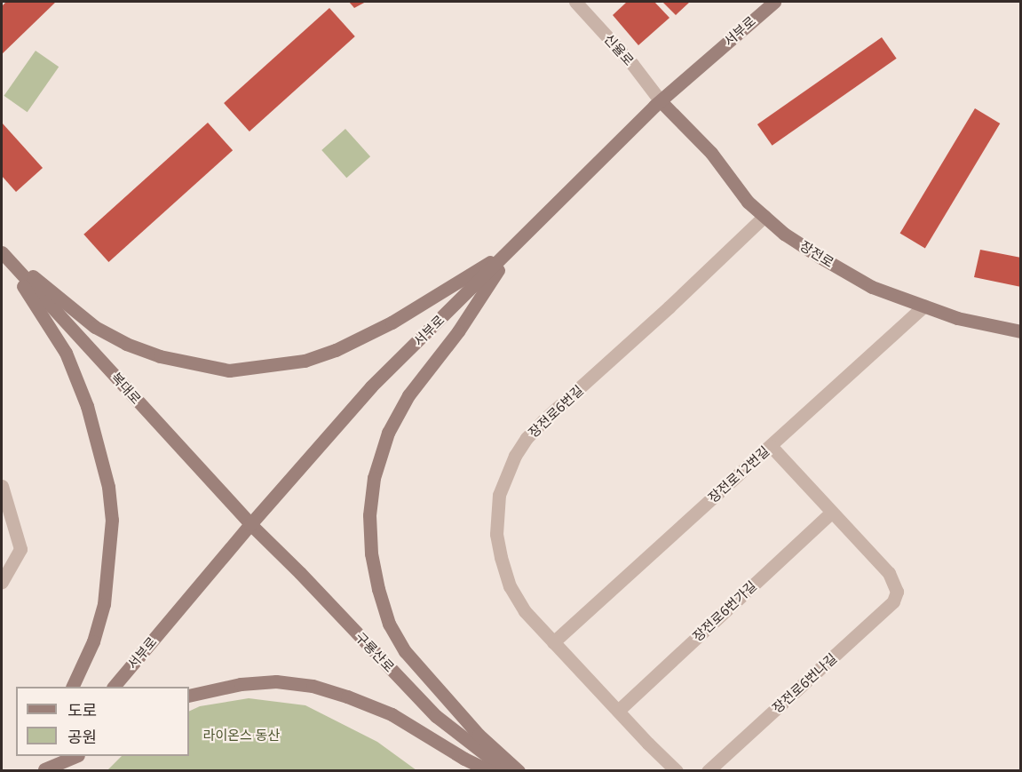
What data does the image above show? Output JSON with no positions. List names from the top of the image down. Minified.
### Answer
{"streets":{"main road":["서부로","장전로","복대로","구룡산로"],"street":["신율로","장전로6번길","장전로12번길","장전로6번가길","장전로6번나길"]},"crossings":[["서부로","신율로"],["서부로","장전로"],["서부로","복대로"],["서부로","구룡산로"],["신율로","장전로"],["장전로","장전로6번길"],["장전로","장전로12번길"],["복대로","구룡산로"],["장전로6번길","장전로12번길"],["장전로6번길","장전로6번가길"],["장전로6번가길","장전로6번나길"]],"parks":["라이온스 동산"],"legend":["도로","공원"]}
